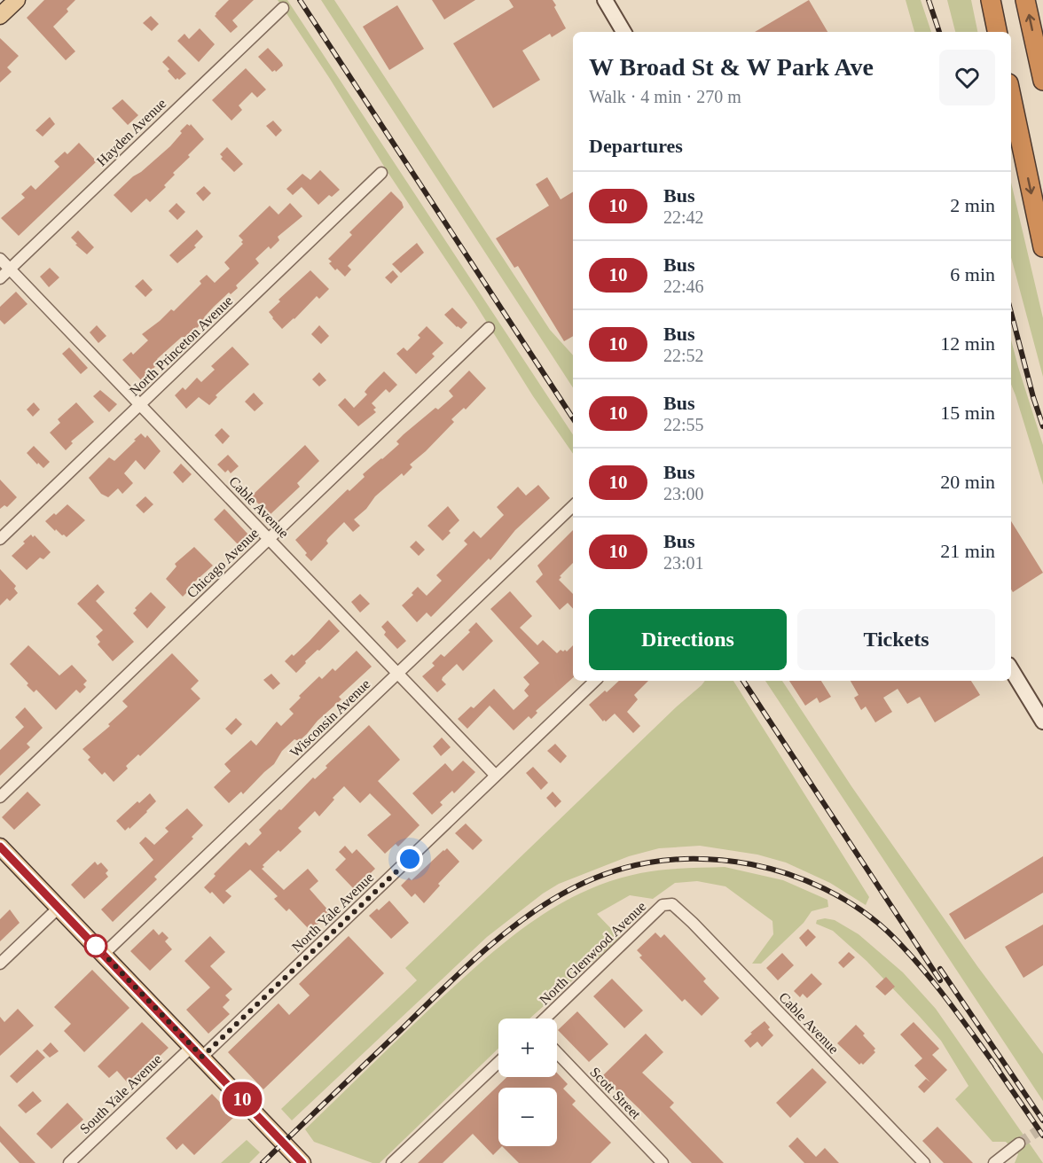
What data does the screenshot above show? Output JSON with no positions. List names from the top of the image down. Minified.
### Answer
{"streets":{"street":["Hayden Avenue","North Princeton Avenue","Cable Avenue","Chicago Avenue","Wisconsin Avenue","North Yale Avenue","North Glenwood Avenue","Scott Street","South Yale Avenue"]},"crossings":[["Hayden Avenue","Cable Avenue"],["North Princeton Avenue","Cable Avenue"],["Cable Avenue","Chicago Avenue"],["Cable Avenue","Wisconsin Avenue"],["Cable Avenue","North Yale Avenue"],["Cable Avenue","North Glenwood Avenue"],["North Yale Avenue","South Yale Avenue"]],"lines":["bus line 10"],"page":{"on_map":"10","heading":[["W Broad St & W Park Ave","Walk · 4 min · 270 m"],"Departures"],"list":[{"mark":"10","name":"Bus","note":"22:42","value":"2 min"},{"mark":"10","name":"Bus","note":"22:46","value":"6 min"},{"mark":"10","name":"Bus","note":"22:52","value":"12 min"},{"mark":"10","name":"Bus","note":"22:55","value":"15 min"},{"mark":"10","name":"Bus","note":"23:00","value":"20 min"},{"mark":"10","name":"Bus","note":"23:01","value":"21 min"}],"buttons":["Directions","Tickets"],"map_buttons":["+","−"]}}
